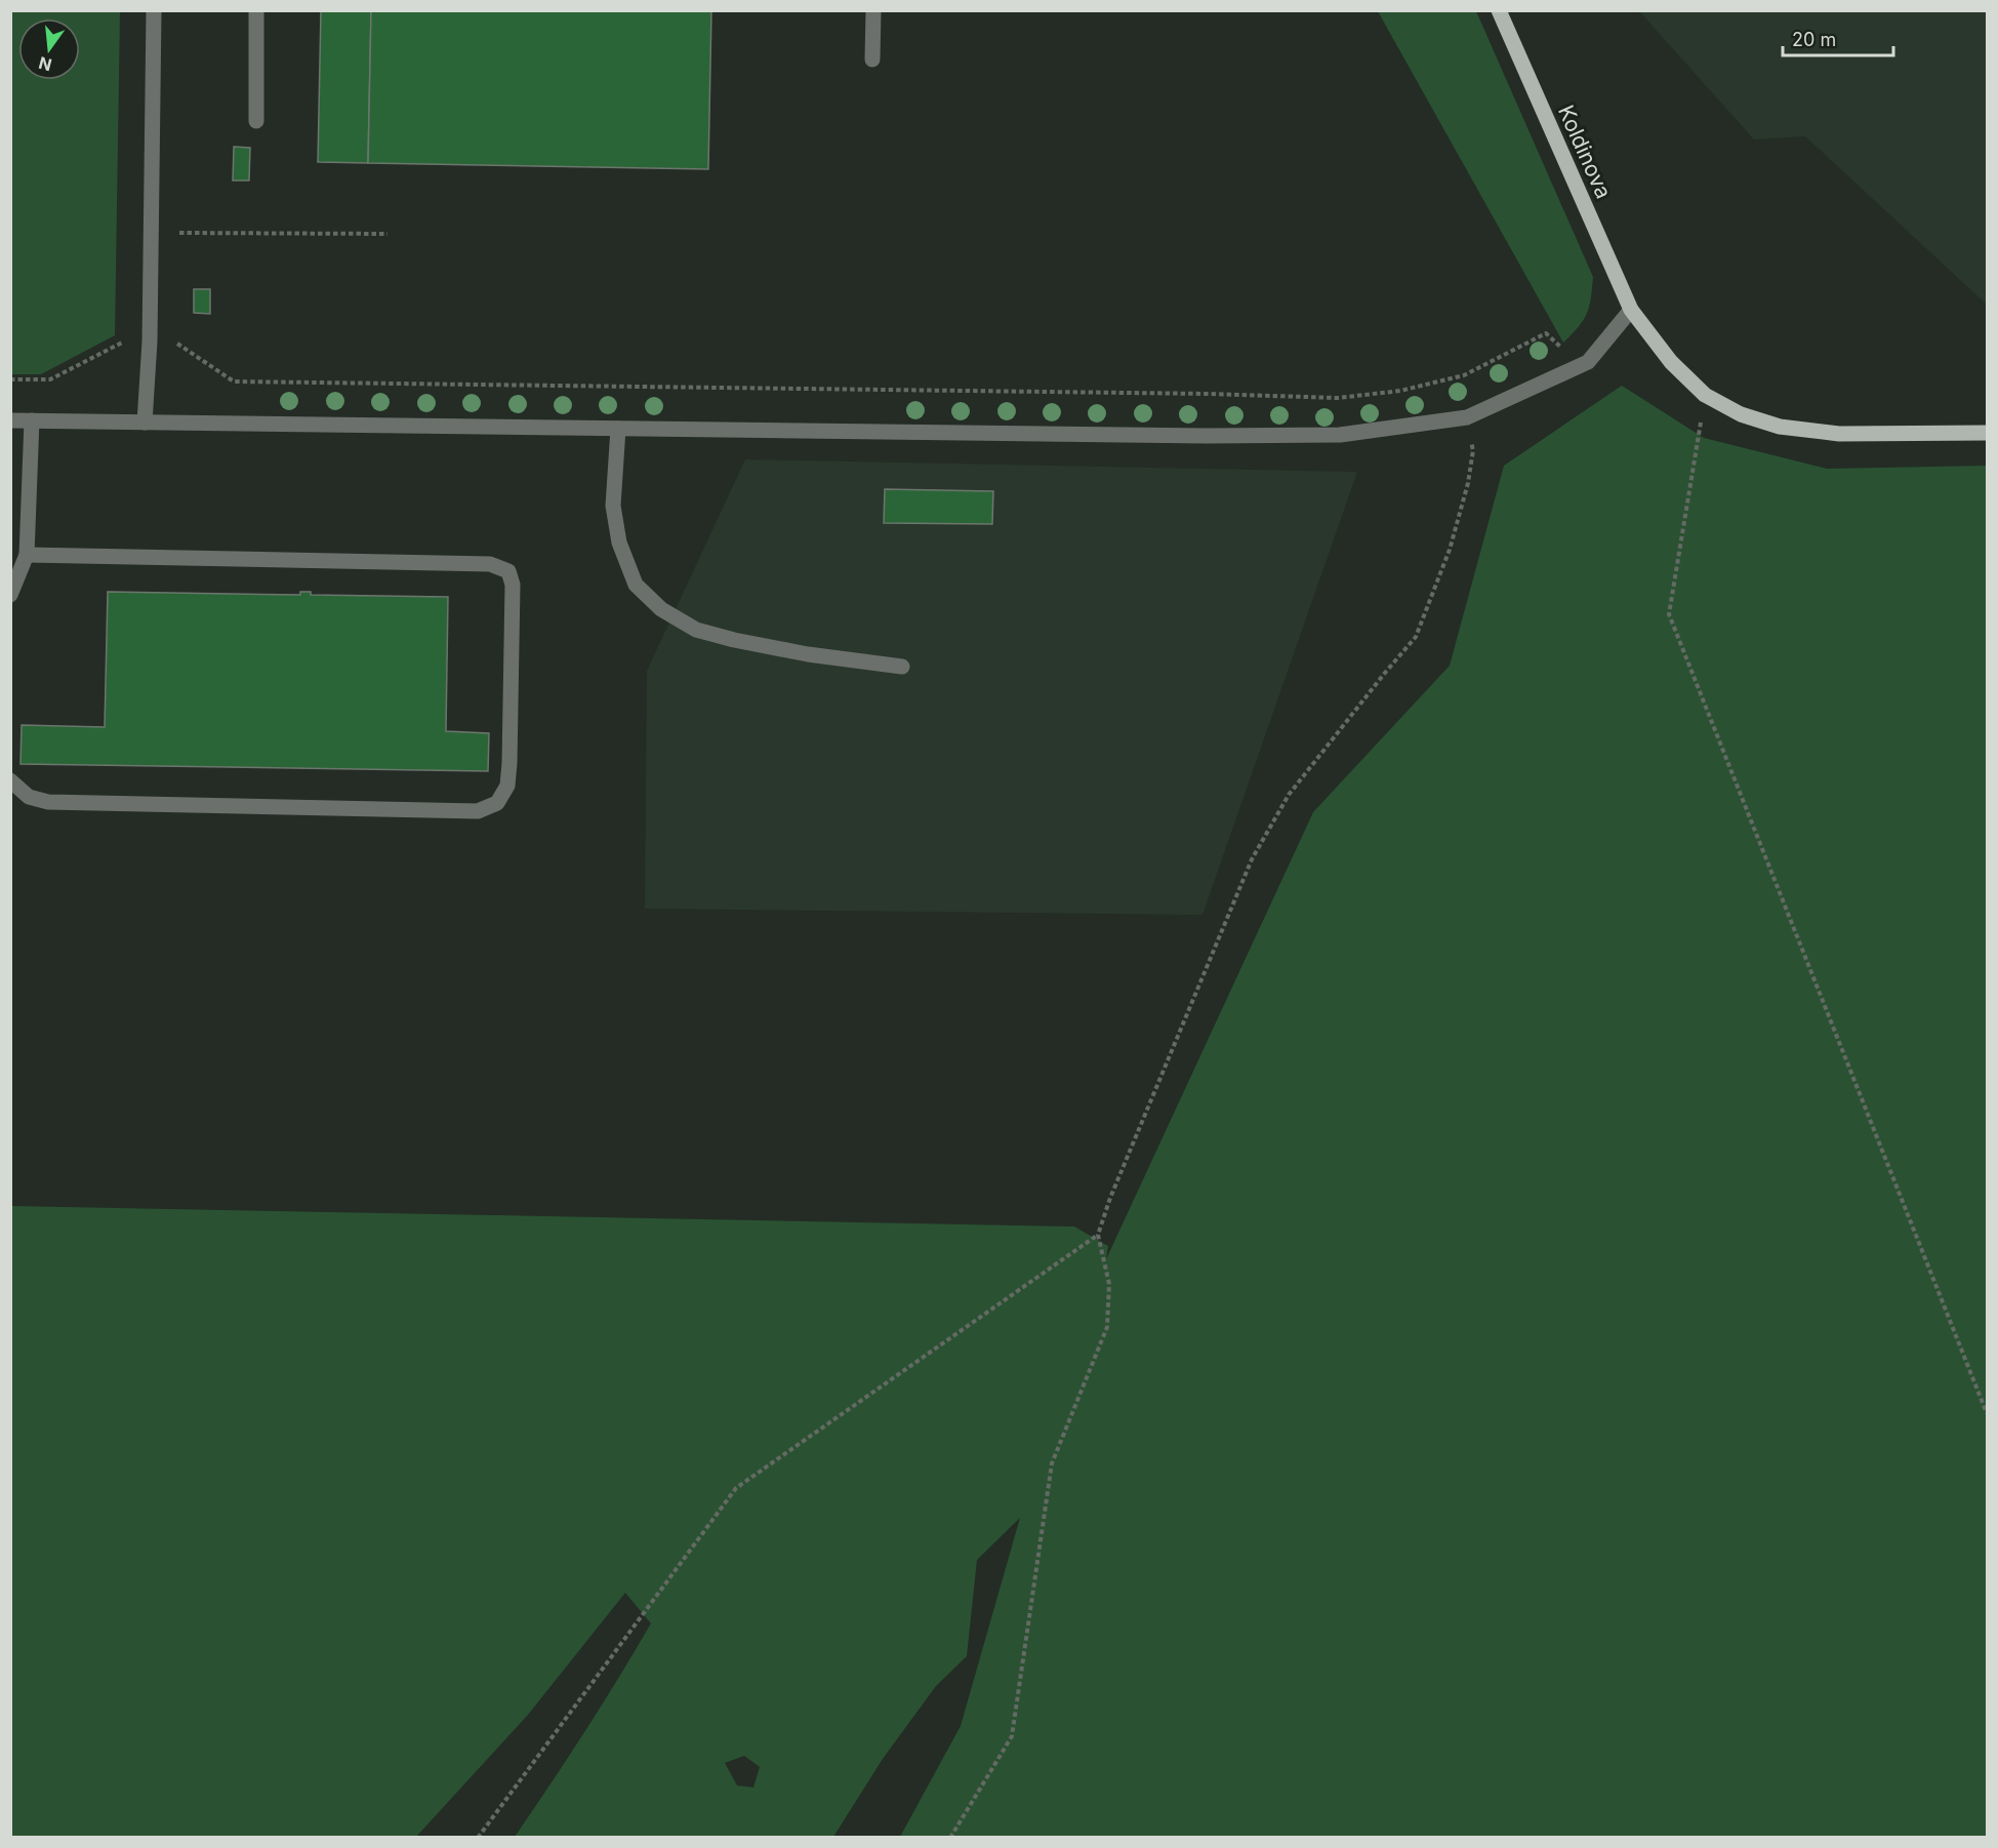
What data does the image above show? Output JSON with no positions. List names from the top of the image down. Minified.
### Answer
{"streets":{"main road":["Koldinova"]},"scale_bar":"20 m","north":"bottom"}
